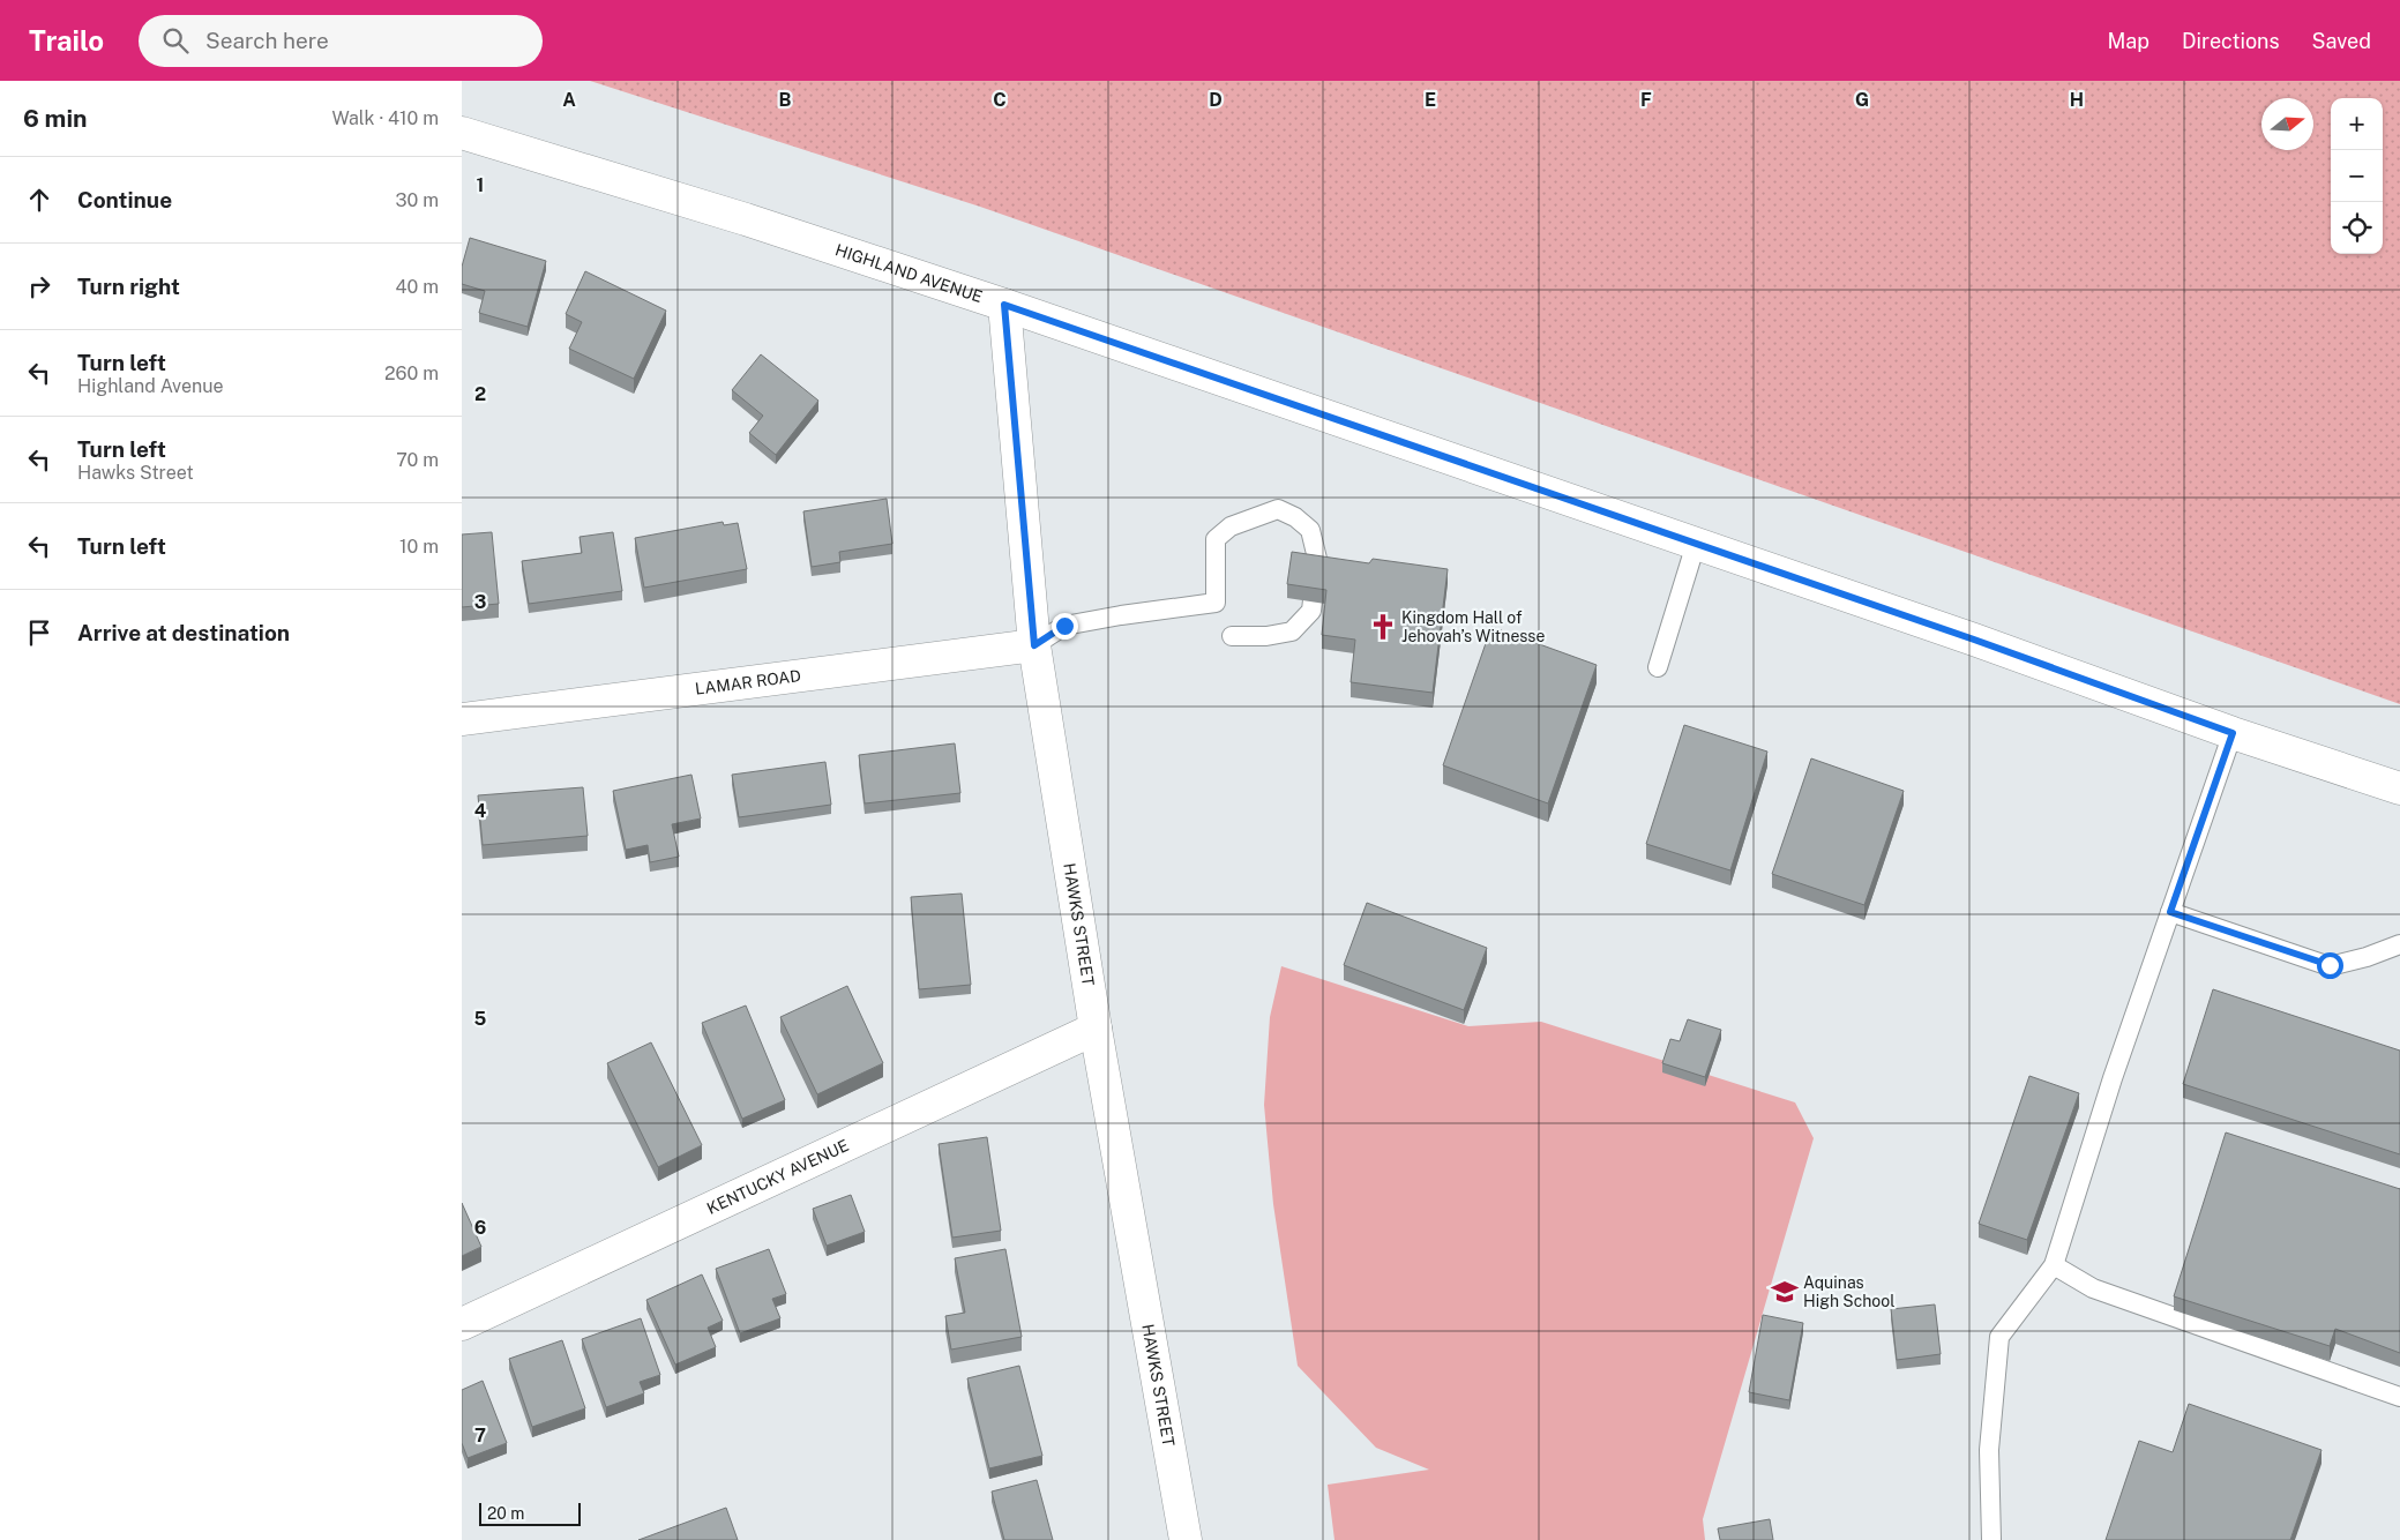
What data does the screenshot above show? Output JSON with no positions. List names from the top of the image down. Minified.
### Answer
{"streets":{"street":["HIGHLAND AVENUE","LAMAR ROAD","HAWKS STREET","KENTUCKY AVENUE"]},"crossings":[["HIGHLAND AVENUE","HAWKS STREET"],["LAMAR ROAD","HAWKS STREET"],["HAWKS STREET","KENTUCKY AVENUE"]],"places":{"church":["Kingdom Hall of Jehovah’s Witnesse"],"school or university":["Aquinas High School"]},"scale_bar":"20 m","north":"right","page":{"header":"Trailo","search":"Search here","nav":["Map","Directions","Saved"],"heading":["6 min","Walk · 410 m"],"map_buttons":["+","−"],"list":[["Continue","30 m"],["Turn right","40 m"],["Turn left","Highland Avenue","260 m"],["Turn left","Hawks Street","70 m"],["Turn left","10 m"],"Arrive at destination"],"scale":"20 m"},"grid":{"columns":["A","B","C","D","E","F","G","H"],"rows":["1","2","3","4","5","6","7"]}}
